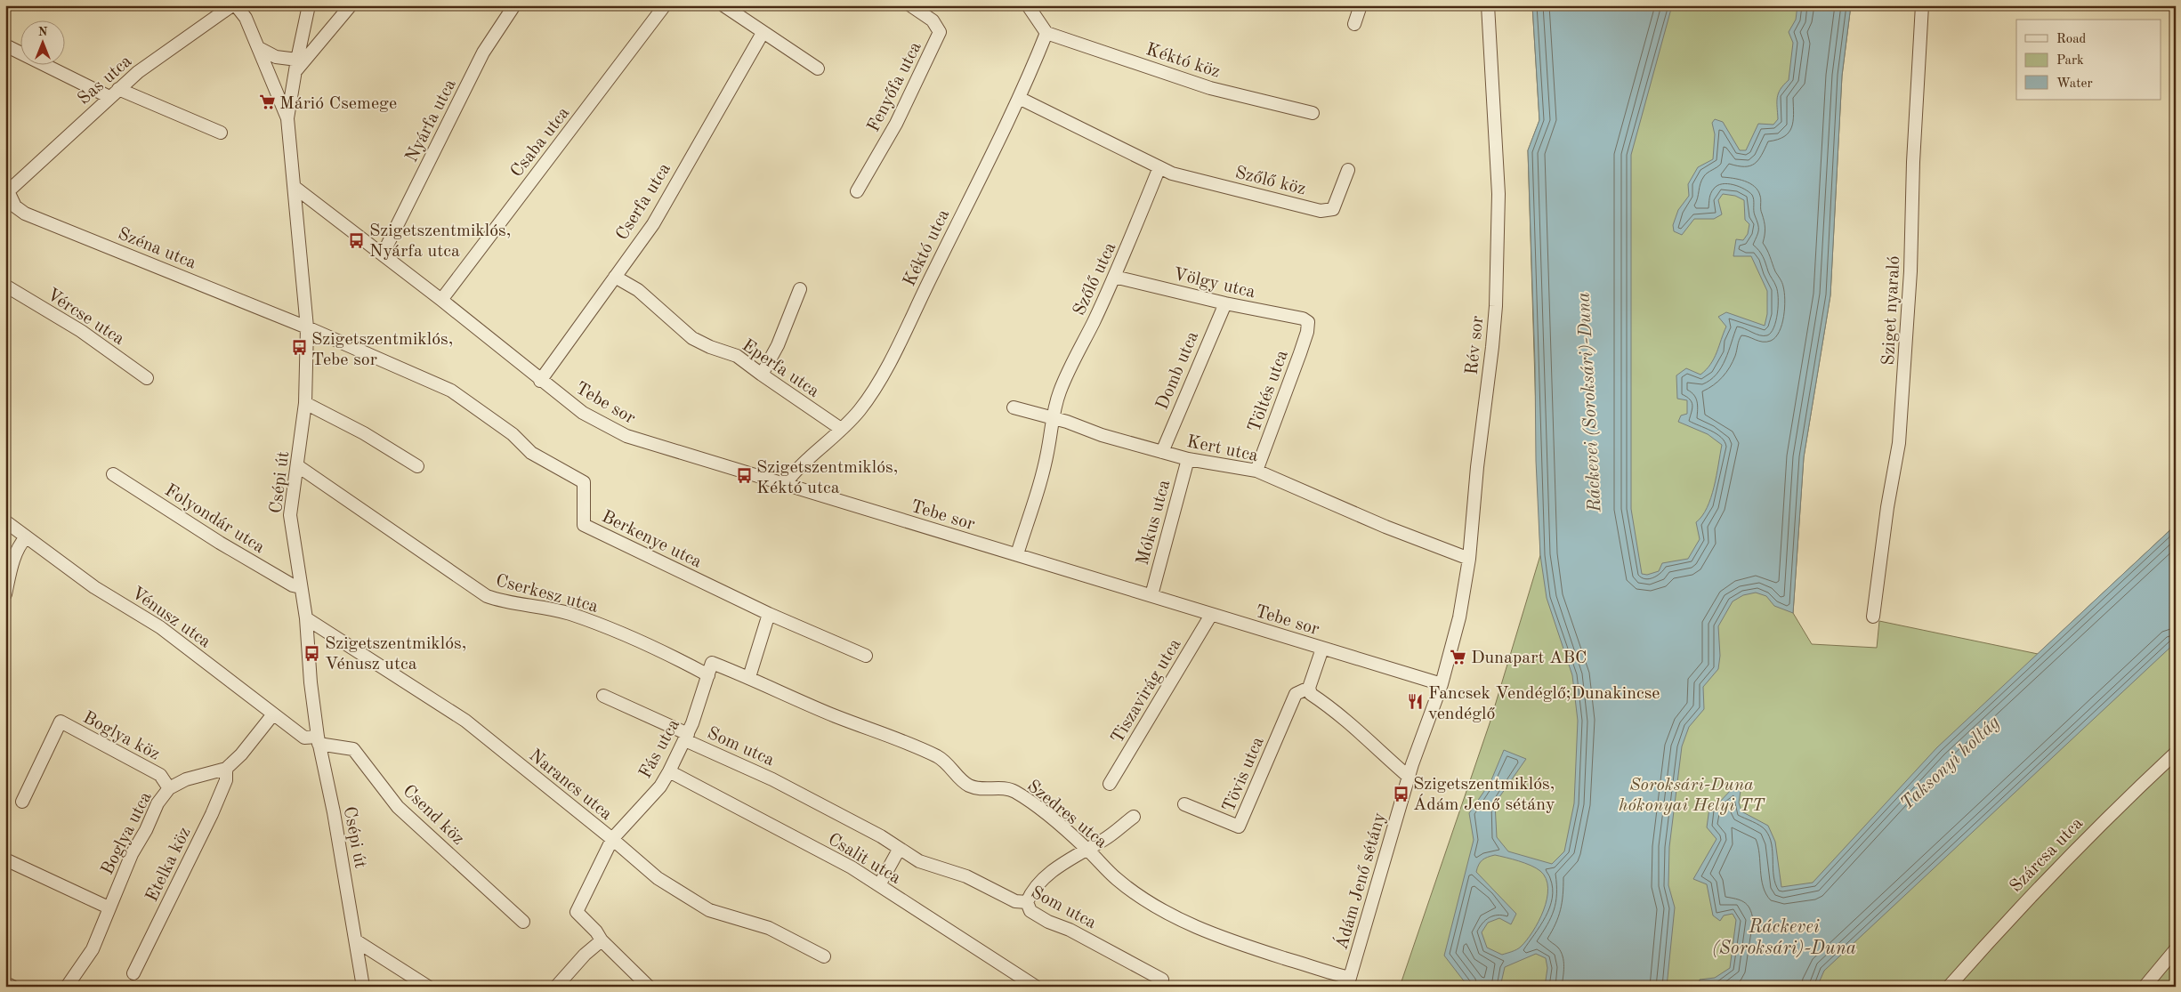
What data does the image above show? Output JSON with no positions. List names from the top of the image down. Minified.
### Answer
{"streets":{"street":["Kéktó köz","Sas utca","Fenyőfa utca","Nyárfa utca","Csaba utca","Szőlő köz","Cserfa utca","Széna utca","Kéktó utca","Szőlő utca","Völgy utca","Sziget nyaraló","Vércse utca","Rév sor","Eperfa utca","Domb utca","Töltés utca","Tebe sor","Kert utca","Csépi út","Folyondár utca","Mókus utca","Berkenye utca","Cserkesz utca","Vénusz utca","Tiszavirág utca","Boglya köz","Som utca","Fás utca","Tövis utca","Narancs utca","Szedres utca","Csend köz","Boglya utca","Szárcsa utca","Csalit utca","Etelka köz","Ádám Jenő sétány"]},"crossings":[["Kéktó köz","Kéktó utca"],["Sas utca","Széna utca"],["Nyárfa utca","Tebe sor"],["Csaba utca","Tebe sor"],["Szőlő köz","Szőlő utca"],["Cserfa utca","Eperfa utca"],["Cserfa utca","Tebe sor"],["Széna utca","Csépi út"],["Széna utca","Berkenye utca"],["Kéktó utca","Eperfa utca"],["Kéktó utca","Tebe sor"],["Szőlő utca","Völgy utca"],["Szőlő utca","Tebe sor"],["Szőlő utca","Kert utca"],["Völgy utca","Domb utca"],["Völgy utca","Töltés utca"],["Rév sor","Tebe sor"],["Rév sor","Kert utca"],["Rév sor","Ádám Jenő sétány"],["Domb utca","Kert utca"],["Töltés utca","Kert utca"],["Tebe sor","Csépi út"],["Tebe sor","Mókus utca"],["Tebe sor","Tiszavirág utca"],["Tebe sor","Ádám Jenő sétány"],["Kert utca","Mókus utca"],["Csépi út","Folyondár utca"],["Csépi út","Berkenye utca"],["Csépi út","Cserkesz utca"],["Csépi út","Vénusz utca"],["Csépi út","Narancs utca"],["Csépi út","Csend köz"],["Cserkesz utca","Fás utca"],["Cserkesz utca","Szedres utca"],["Vénusz utca","Csend köz"],["Vénusz utca","Boglya utca"],["Boglya köz","Boglya utca"],["Som utca","Fás utca"],["Fás utca","Narancs utca"],["Fás utca","Szedres utca"],["Fás utca","Csalit utca"],["Szedres utca","Ádám Jenő sétány"],["Boglya utca","Etelka köz"]],"water":["Ráckevei (Soroksári)-Duna","Taksonyi holtág"],"parks":["Soroksári-Duna hókonyai Helyi TT"],"places":{"supermarket":["Márió Csemege","Dunapart ABC"],"bus stop":["Szigetszentmiklós, Nyárfa utca","Szigetszentmiklós, Tebe sor","Szigetszentmiklós, Kéktó utca","Szigetszentmiklós, Vénusz utca","Szigetszentmiklós, Ádám Jenő sétány"],"restaurant":["Fancsek Vendéglő;Dunakincse vendéglő"]},"legend":["Road","Park","Water"],"north":"top"}
